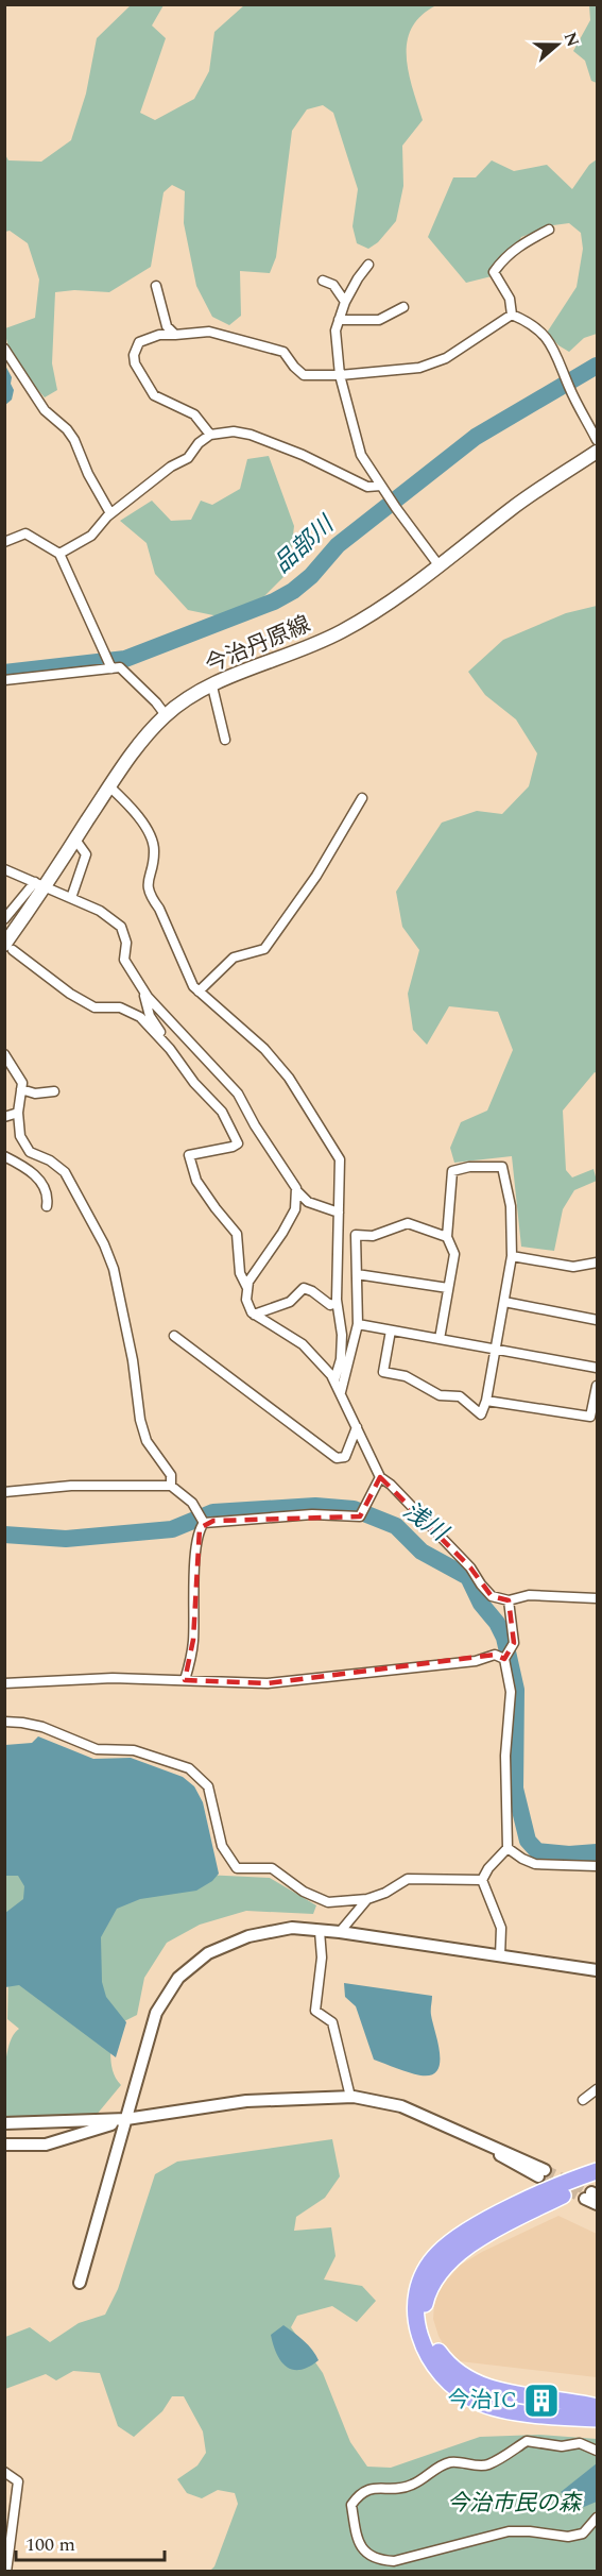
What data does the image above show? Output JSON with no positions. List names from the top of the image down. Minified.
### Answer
{"streets":{"main road":["今治丹原線"]},"water":["品部川","浅川"],"parks":["今治市民の森"],"places":{"building":["今治IC"]},"scale_bar":"100 m","north":"right"}
